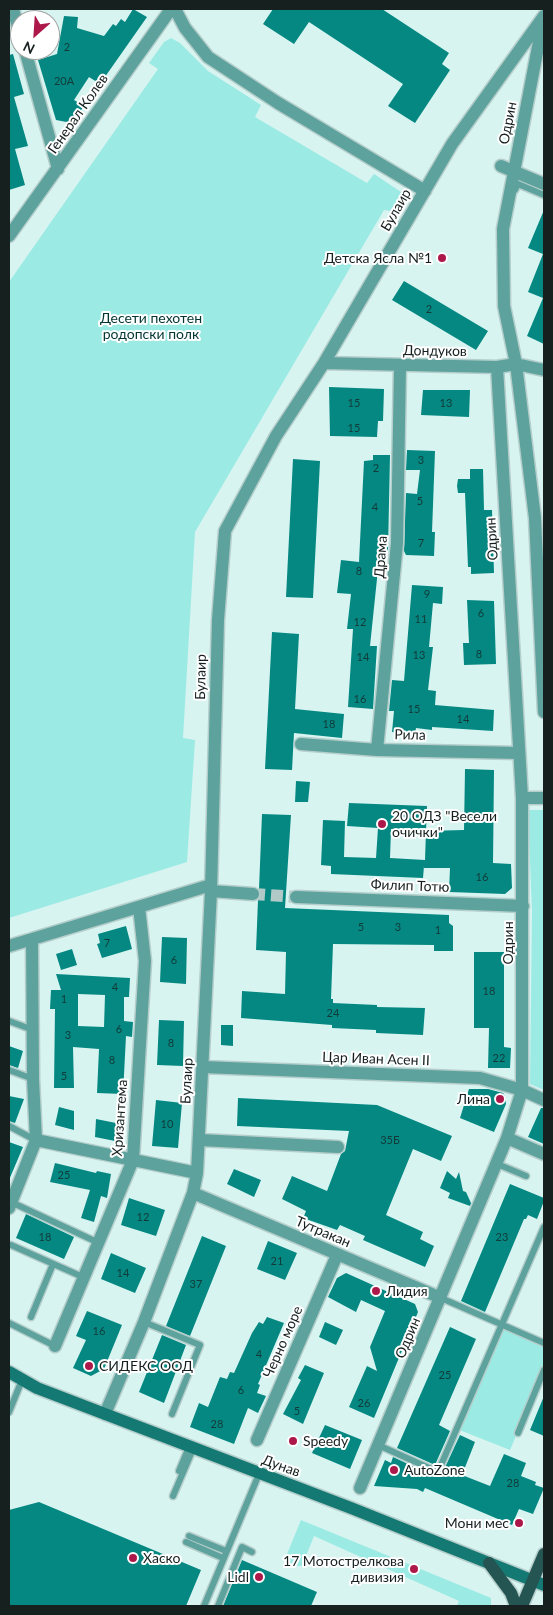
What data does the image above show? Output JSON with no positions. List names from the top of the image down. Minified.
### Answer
{"streets":{"main road":["Дунав"],"street":["Генерал Колев","Одрин","Булаир","Дондуков","Драма","Рила","Филип Тотю","Цар Иван Асен II","Хризантема","Тутракан","Черно море"]},"crossings":[["Одрин","Булаир"],["Одрин","Дондуков"],["Одрин","Рила"],["Одрин","Филип Тотю"],["Одрин","Цар Иван Асен II"],["Одрин","Тутракан"],["Булаир","Дондуков"],["Булаир","Цар Иван Асен II"],["Булаир","Тутракан"],["Булаир","Дунав"],["Дондуков","Драма"],["Драма","Рила"],["Тутракан","Черно море"]],"parks":["Десети пехотен родопски полк"],"places":["Детска Ясла №1","20 ОДЗ \"Весели очички\"","Лина","Лидия","СИДЕКС ООД","Speedy","AutoZone","Мони мес","Хаско","17 Мотострелкова дивизия","Lidl"],"house_numbers":["2","20А","2","15","13","15","3","2","5","4","7","8","9","6","11","12","8","13","14","16","15","14","18","16","5","3","1","7","6","4","18","1","24","6","3","8","22","8","5","10","35Б","25","12","18","23","21","14","37","16","4","25","6","26","5","28","28"],"north":"bottom left"}
